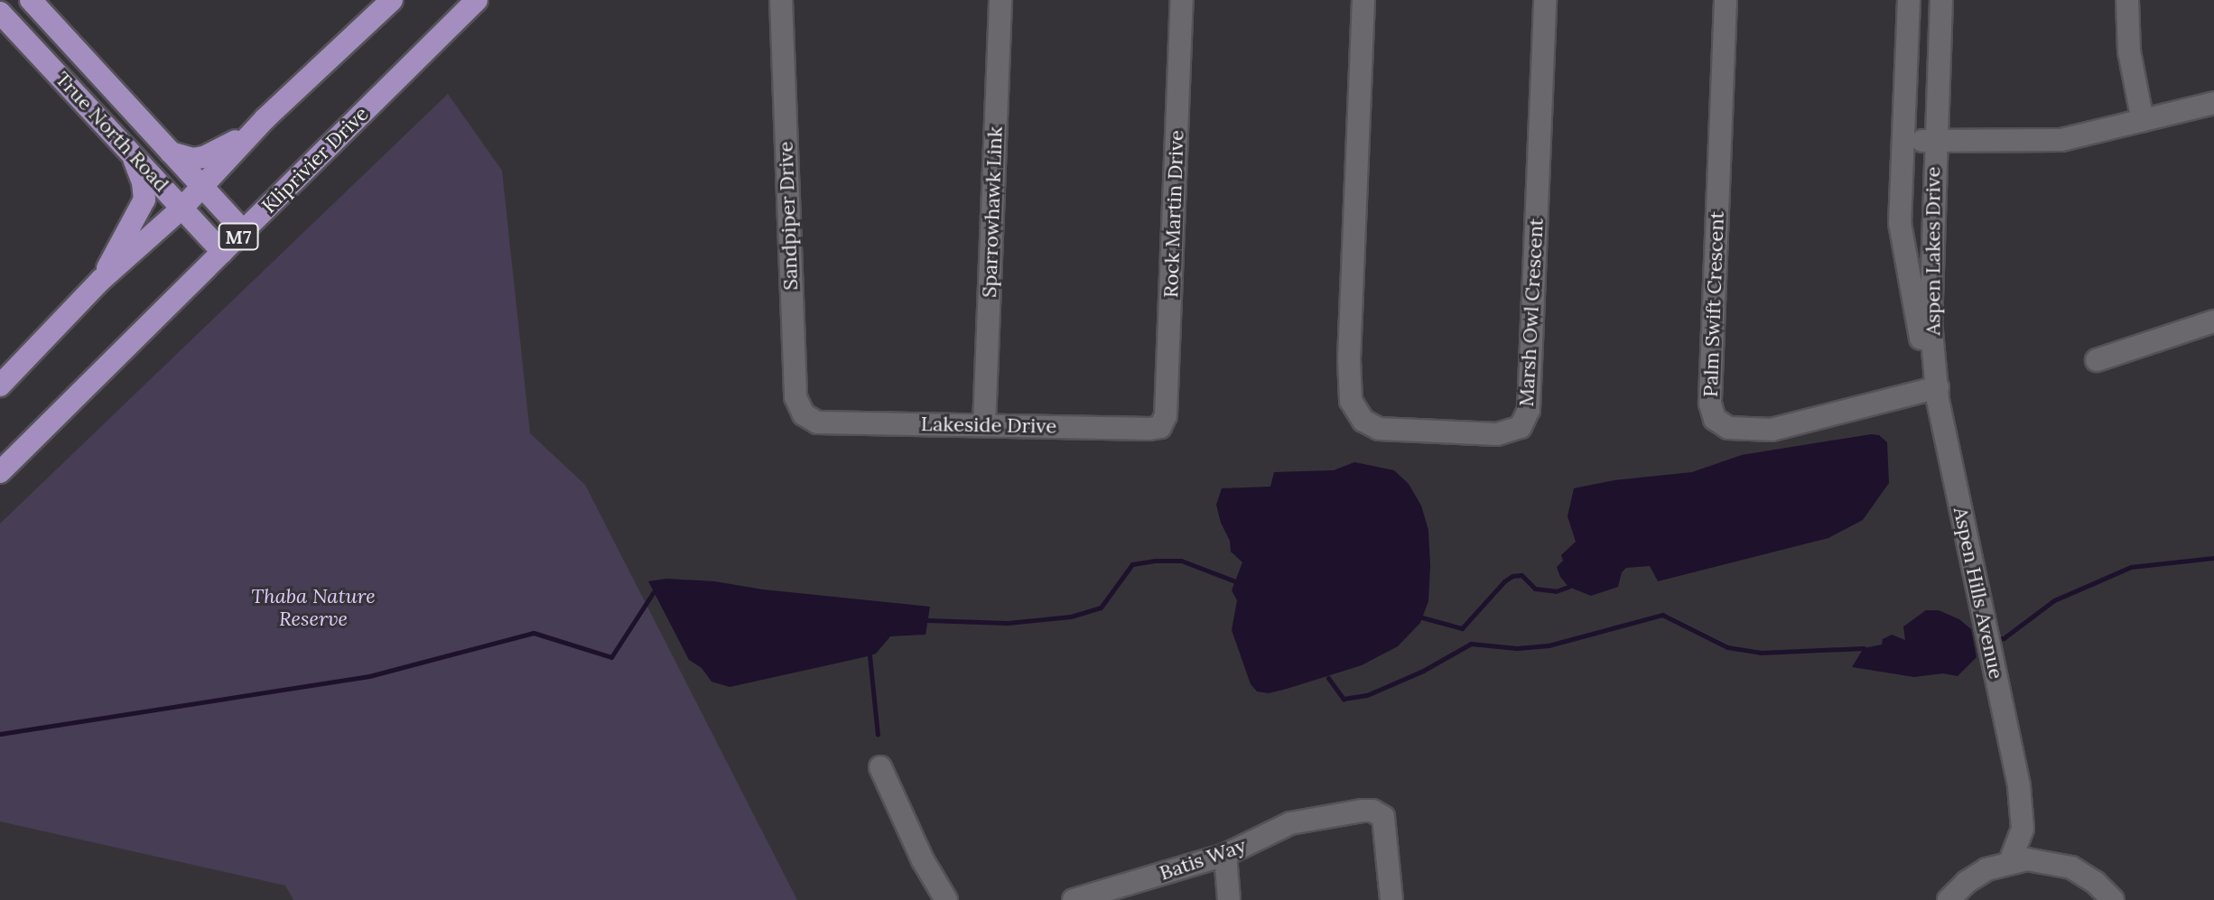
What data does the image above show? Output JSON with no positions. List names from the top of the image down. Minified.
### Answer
{"streets":{"main road":["True North Road","Kliprivier Drive","M7"],"street":["Sparrowhawk Link","Rock Martin Drive","Sandpiper Drive","Aspen Lakes Drive","Palm Swift Crescent","Marsh Owl Crescent","Lakeside Drive","Aspen Hills Avenue","Batis Way"]},"crossings":[["True North Road","Kliprivier Drive"],["Sparrowhawk Link","Lakeside Drive"],["Rock Martin Drive","Lakeside Drive"],["Sandpiper Drive","Lakeside Drive"],["Aspen Lakes Drive","Palm Swift Crescent"],["Aspen Lakes Drive","Aspen Hills Avenue"],["Palm Swift Crescent","Aspen Hills Avenue"]],"parks":["Thaba Nature Reserve"]}
